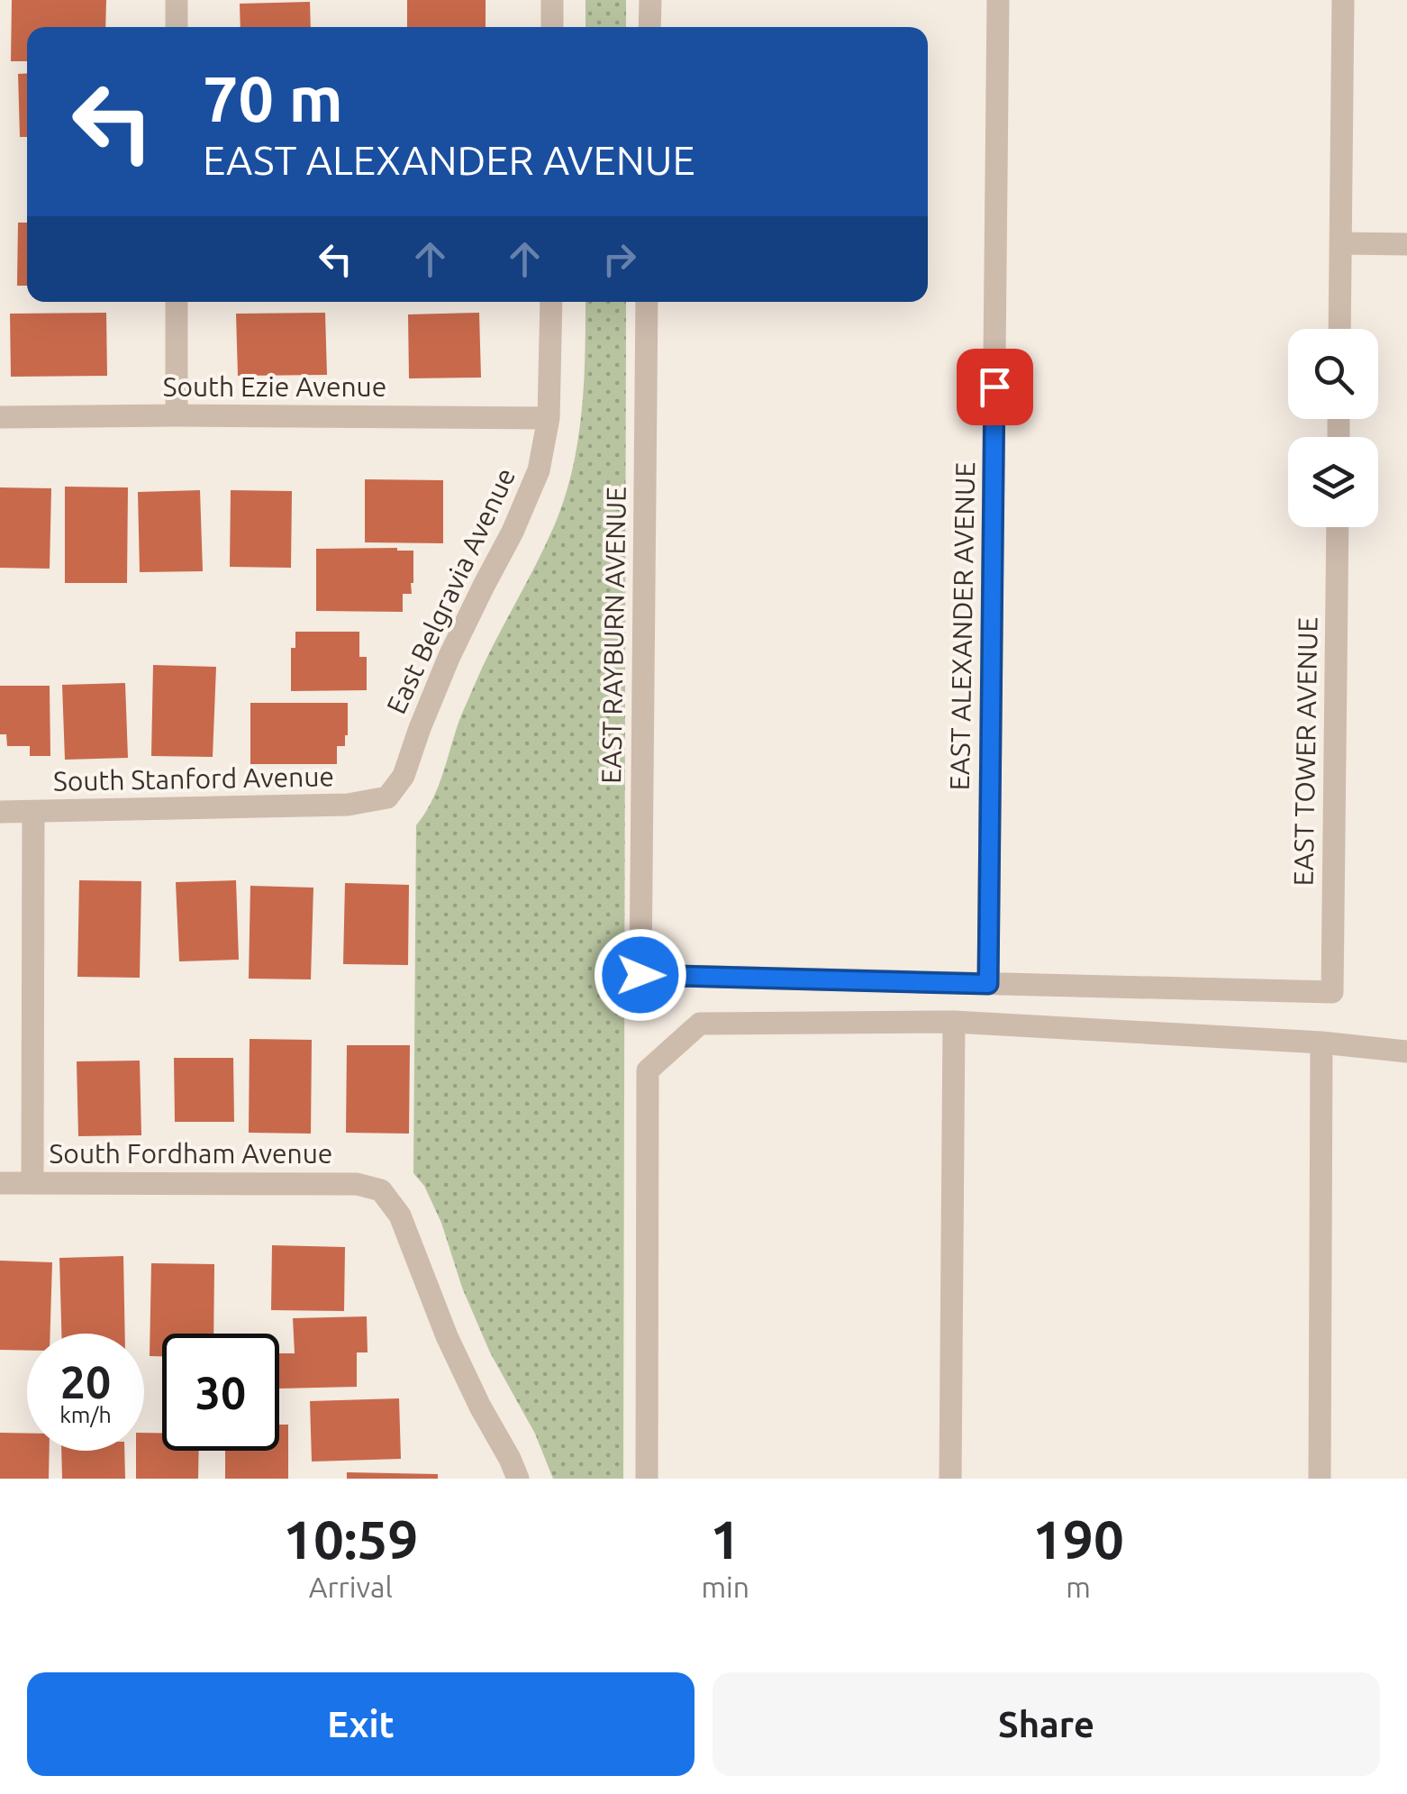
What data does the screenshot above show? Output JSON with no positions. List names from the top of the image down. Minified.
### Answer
{"streets":{"street":["South Ezie Avenue","East Belgravia Avenue","EAST ALEXANDER AVENUE","EAST RAYBURN AVENUE","EAST TOWER AVENUE","South Stanford Avenue","South Fordham Avenue"]},"crossings":[["South Ezie Avenue","East Belgravia Avenue"],["East Belgravia Avenue","South Stanford Avenue"],["EAST ALEXANDER AVENUE","EAST RAYBURN AVENUE"],["EAST ALEXANDER AVENUE","EAST TOWER AVENUE"],["EAST RAYBURN AVENUE","EAST TOWER AVENUE"]],"page":{"turn":["70 m","EAST ALEXANDER AVENUE"],"speed":"20 km/h","limit":"30","eta":["10:59","Arrival","1","min","190","m"],"buttons":["Exit","Share"]}}
